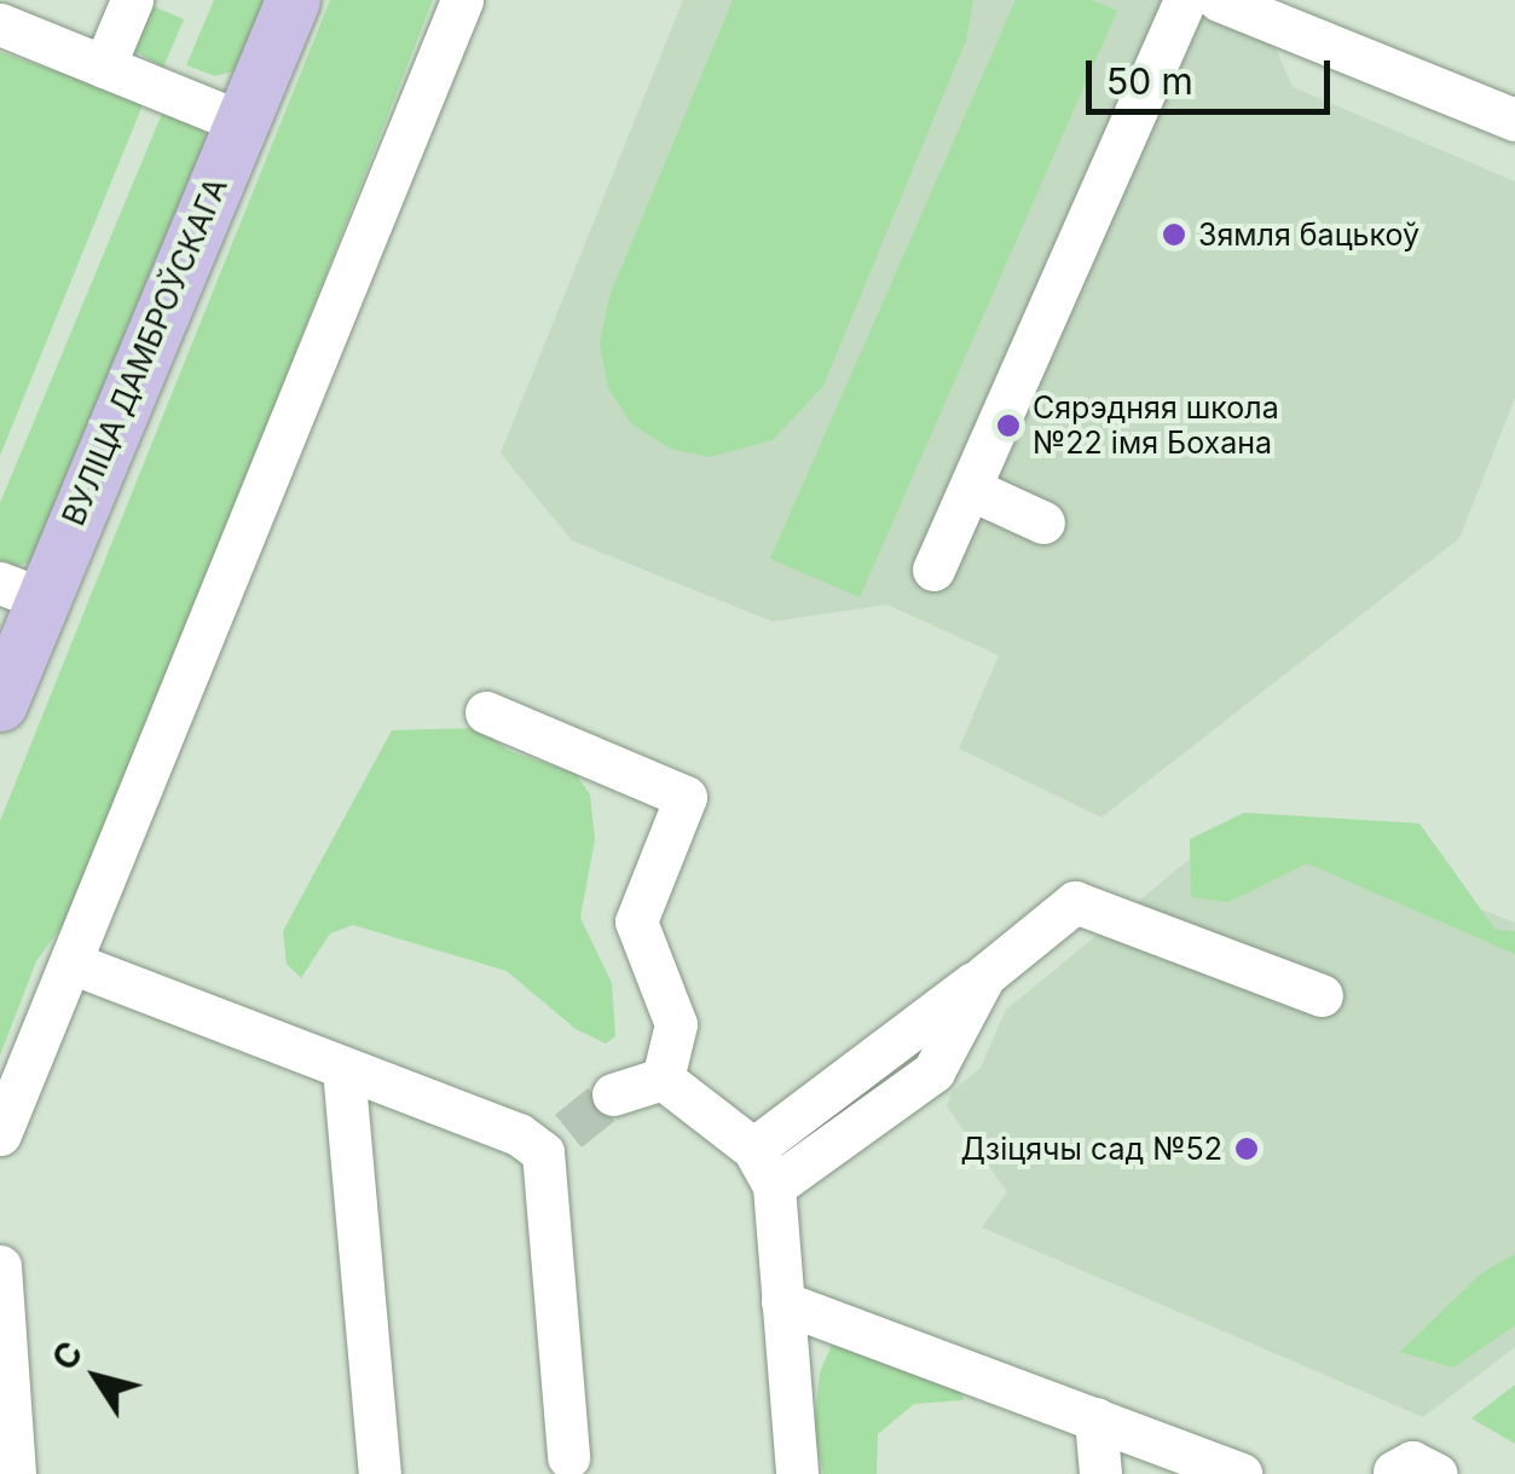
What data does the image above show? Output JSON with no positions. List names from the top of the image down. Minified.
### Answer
{"streets":{"main road":["ВУЛІЦА ДАМБРОЎСКАГА"]},"places":["Зямля бацькоў","Сярэдняя школа №22 імя Бохана","Дзіцячы сад №52"],"scale_bar":"50 m","north":"top left"}
